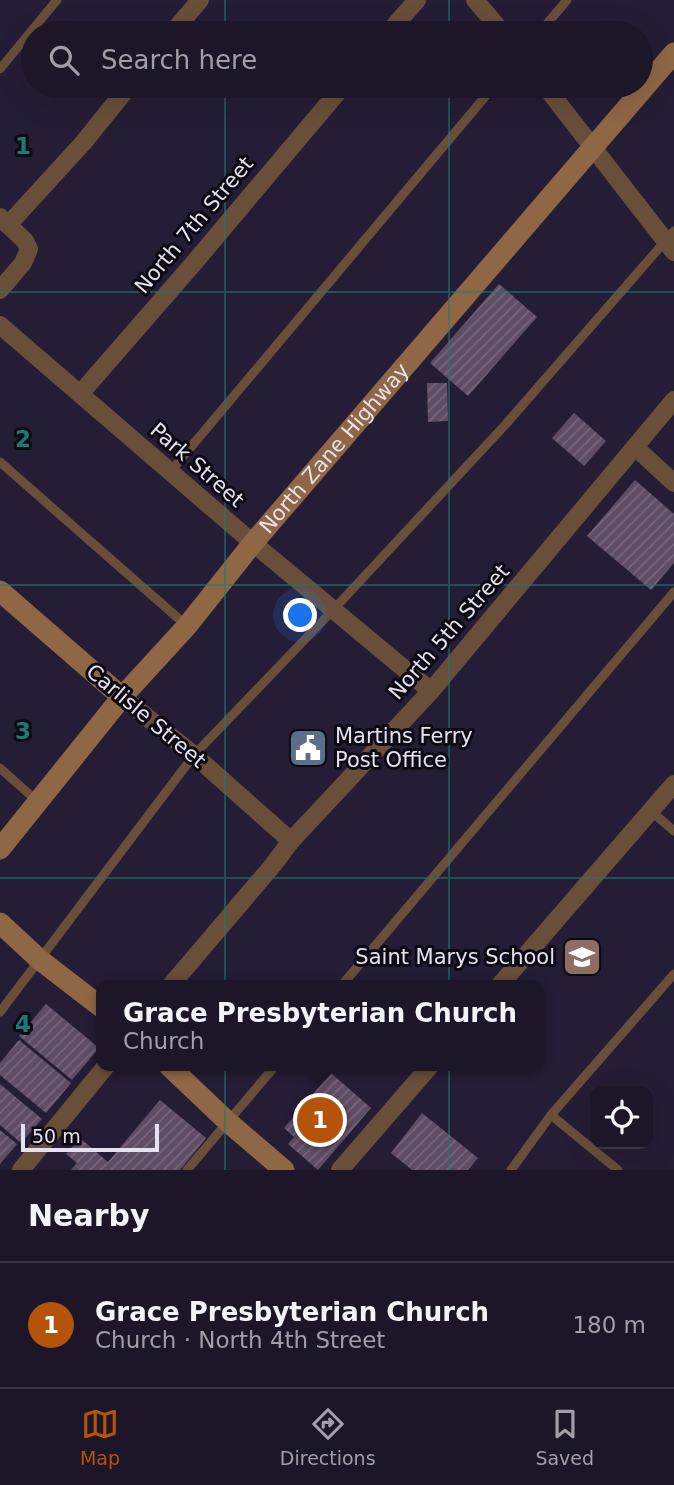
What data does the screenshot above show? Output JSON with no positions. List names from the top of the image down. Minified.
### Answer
{"streets":{"street":["North 7th Street","North Zane Highway","Park Street","North 5th Street","Carlisle Street"]},"crossings":[["North 7th Street","Park Street"],["North Zane Highway","Park Street"],["North Zane Highway","Carlisle Street"],["Park Street","North 5th Street"],["North 5th Street","Carlisle Street"]],"places":{"public building":["Martins Ferry Post Office"],"school or university":["Saint Marys School"]},"scale_bar":"50 m","page":{"search":"Search here","popup":["Grace Presbyterian Church","Church"],"pins":"1","scale":"50 m","heading":"Nearby","list":[{"mark":"1","name":"Grace Presbyterian Church","note":"Church · North 4th Street","value":"180 m"}],"nav":["Map","Directions","Saved"]},"grid":{"rows":["1","2","3","4"]}}
